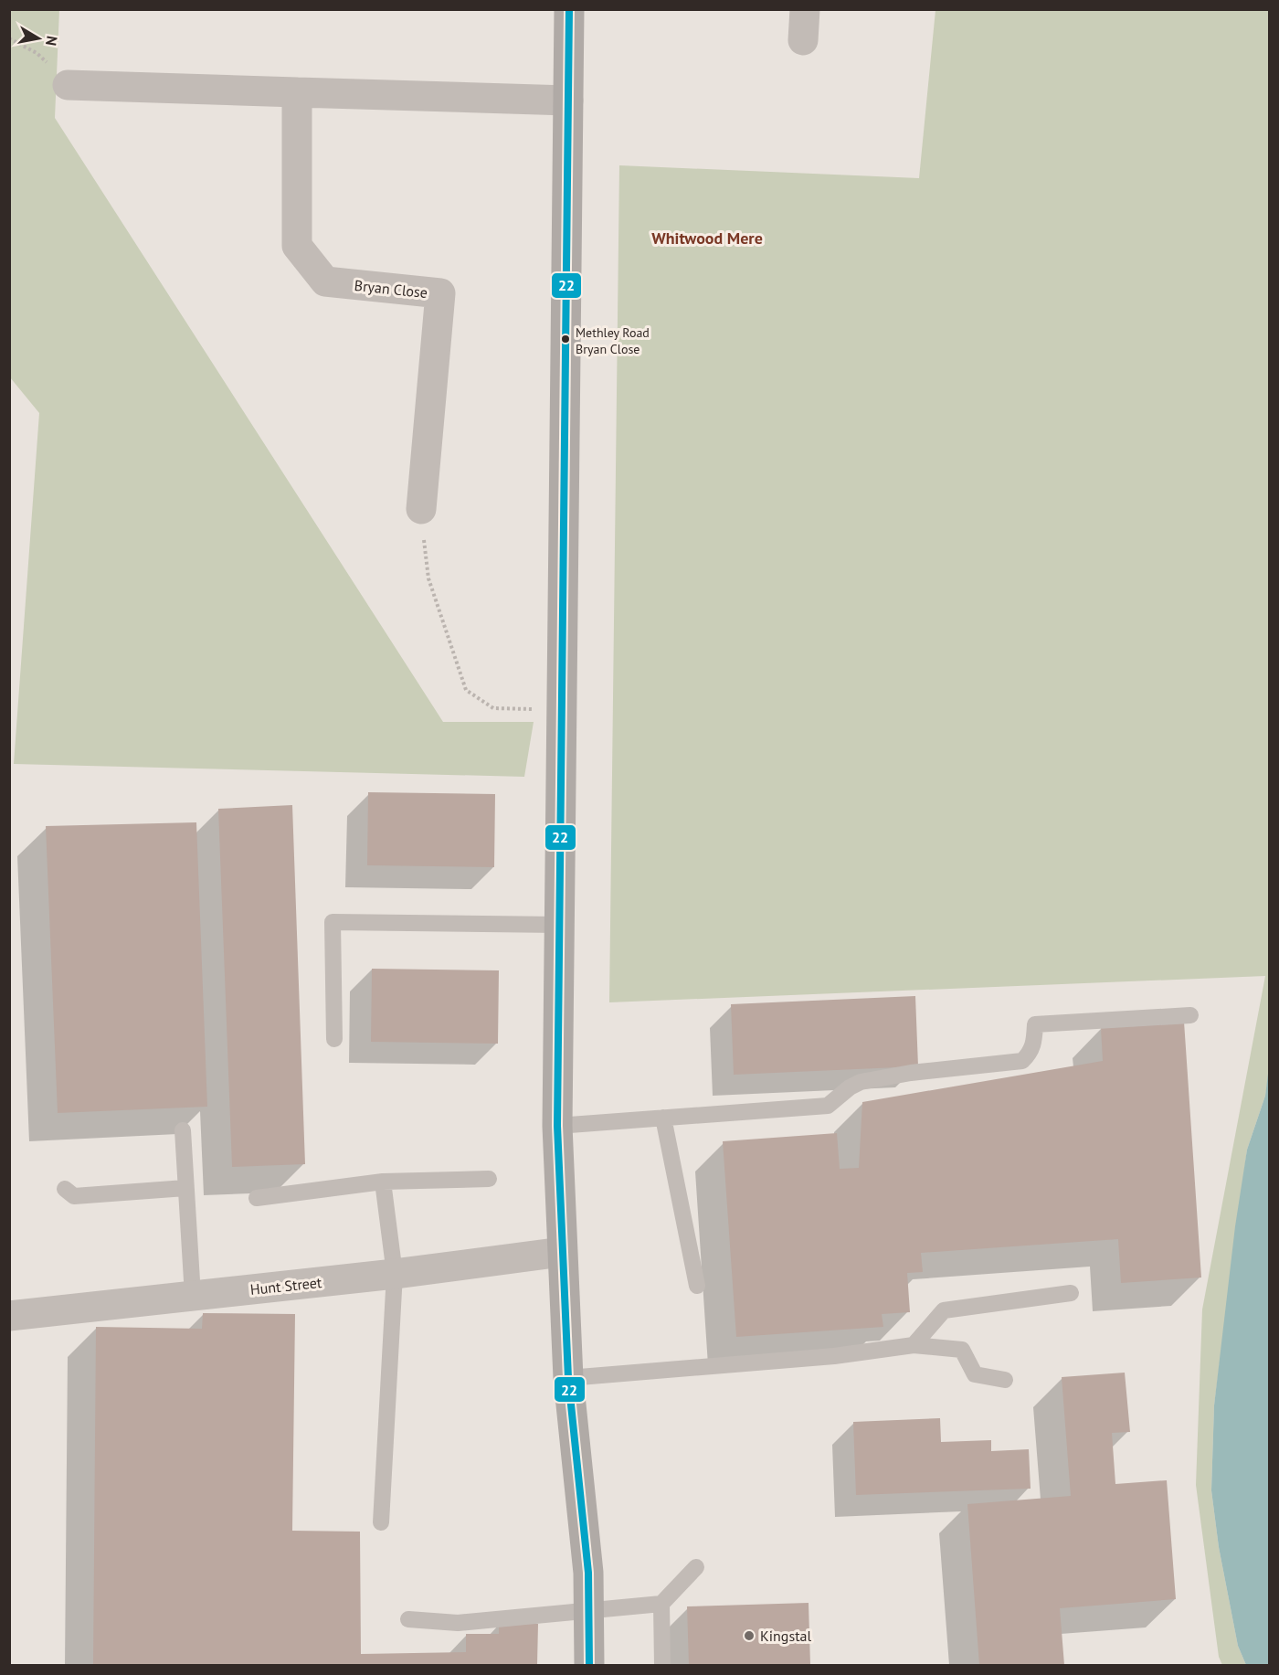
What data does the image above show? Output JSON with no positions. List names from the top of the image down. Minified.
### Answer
{"streets":{"street":["Bryan Close","Hunt Street"]},"districts":["Whitwood Mere"],"places":["Methley Road Bryan Close","Kingstal"],"lines":["transit line 22"],"north":"right"}
